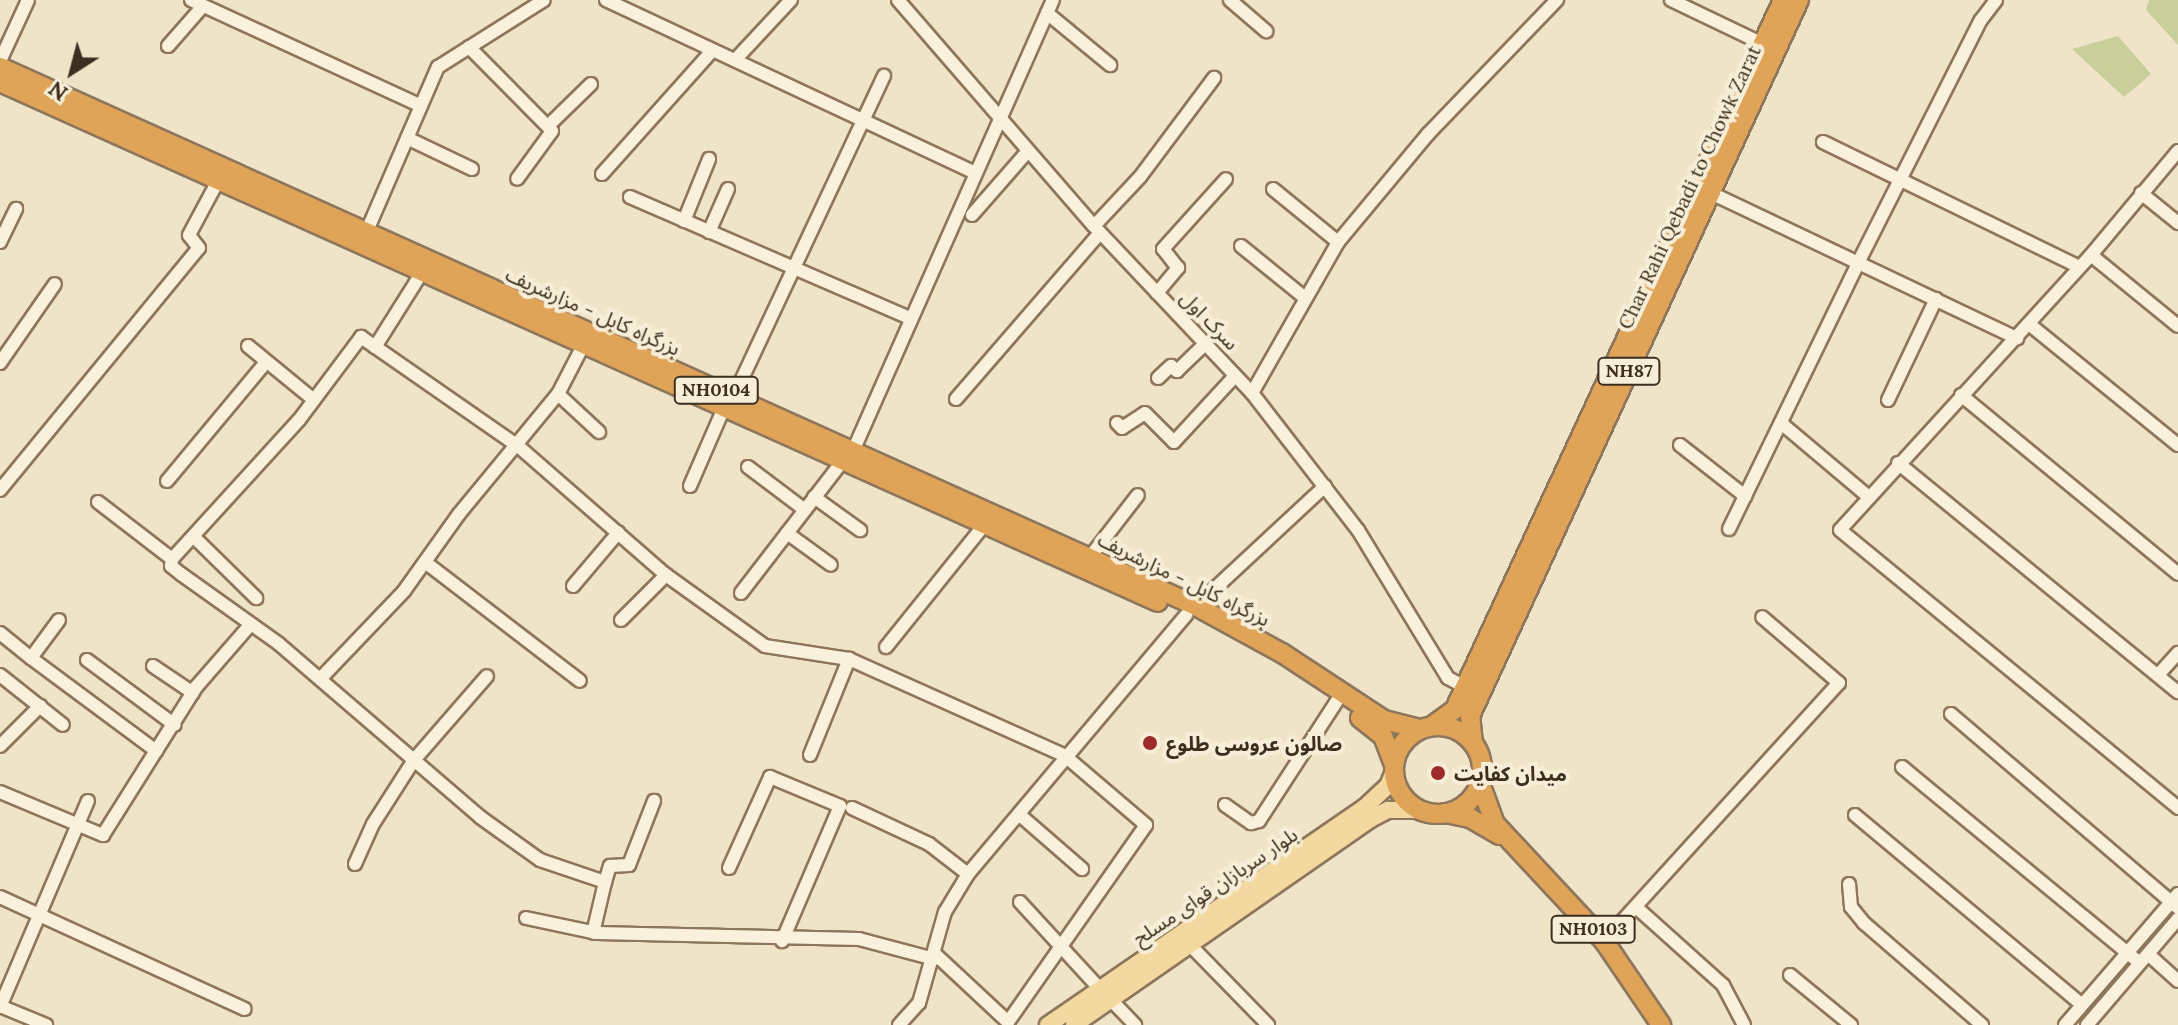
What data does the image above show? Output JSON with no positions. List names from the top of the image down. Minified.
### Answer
{"streets":{"highway":["Char Rahi Qebadi to Chowk Zarat","بزرگراه کابل - مزارشریف","NH87","NH0104","NH0103"],"main road":["بلوار سربازان قوای مسلح"],"street":["سرک اول"]},"crossings":[["Char Rahi Qebadi to Chowk Zarat","بزرگراه کابل - مزارشریف"],["Char Rahi Qebadi to Chowk Zarat","سرک اول"],["Char Rahi Qebadi to Chowk Zarat","بلوار سربازان قوای مسلح"],["Char Rahi Qebadi to Chowk Zarat","NH0103"],["بزرگراه کابل - مزارشریف","بلوار سربازان قوای مسلح"],["بزرگراه کابل - مزارشریف","NH0103"],["بلوار سربازان قوای مسلح","NH0103"]],"places":["صالون عروسی طلوع","میدان کفایت"],"north":"bottom left"}
